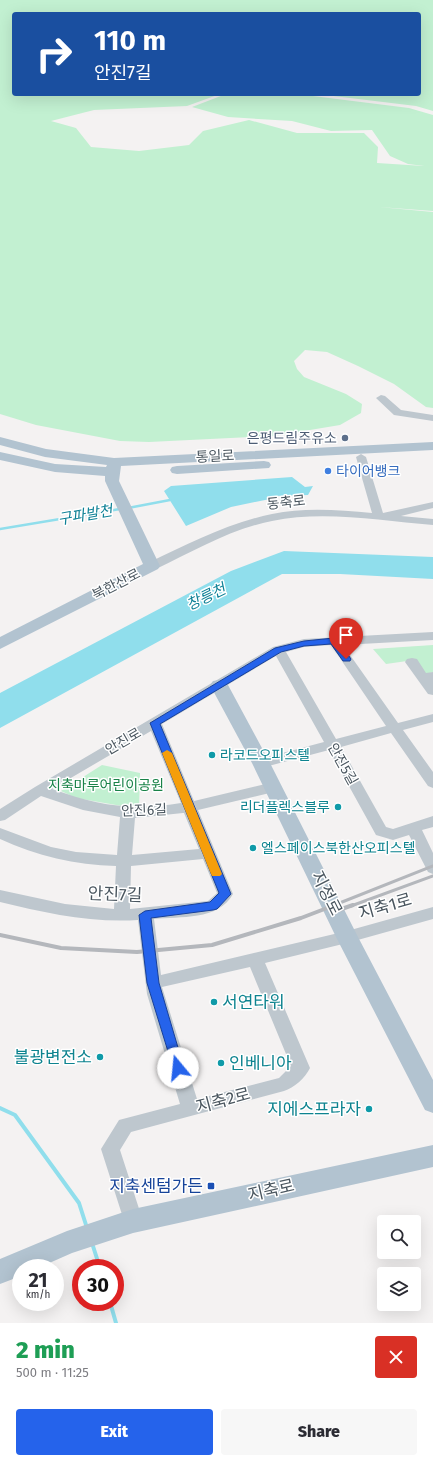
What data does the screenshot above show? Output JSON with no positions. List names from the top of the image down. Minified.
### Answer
{"streets":{"main road":["통일로","북한산로","지정로","지축로"],"street":["동축로","안진로","안진5길","안진6길","안진7길","지축1로","지축2로"]},"crossings":[["통일로","북한산로"],["동축로","북한산로"],["안진로","안진5길"],["안진로","안진6길"],["안진로","지정로"],["안진6길","지정로"],["지정로","지축1로"],["지축2로","지축로"]],"water":["구파발천","창릉천"],"parks":["지축마루어린이공원"],"places":{"other":["은평드림주유소","타이어뱅크","라코드오피스텔","리더플렉스블루","엘스페이스북한산오피스텔","서연타워","불광변전소","인베니아","지에스프라자"],"transit":["지축센텀가든"]},"page":{"turn":["110 m","안진7길"],"speed":"21 km/h","limit":"30","heading":["2 min","500 m · 11:25"],"buttons":["Exit","Share"]}}
